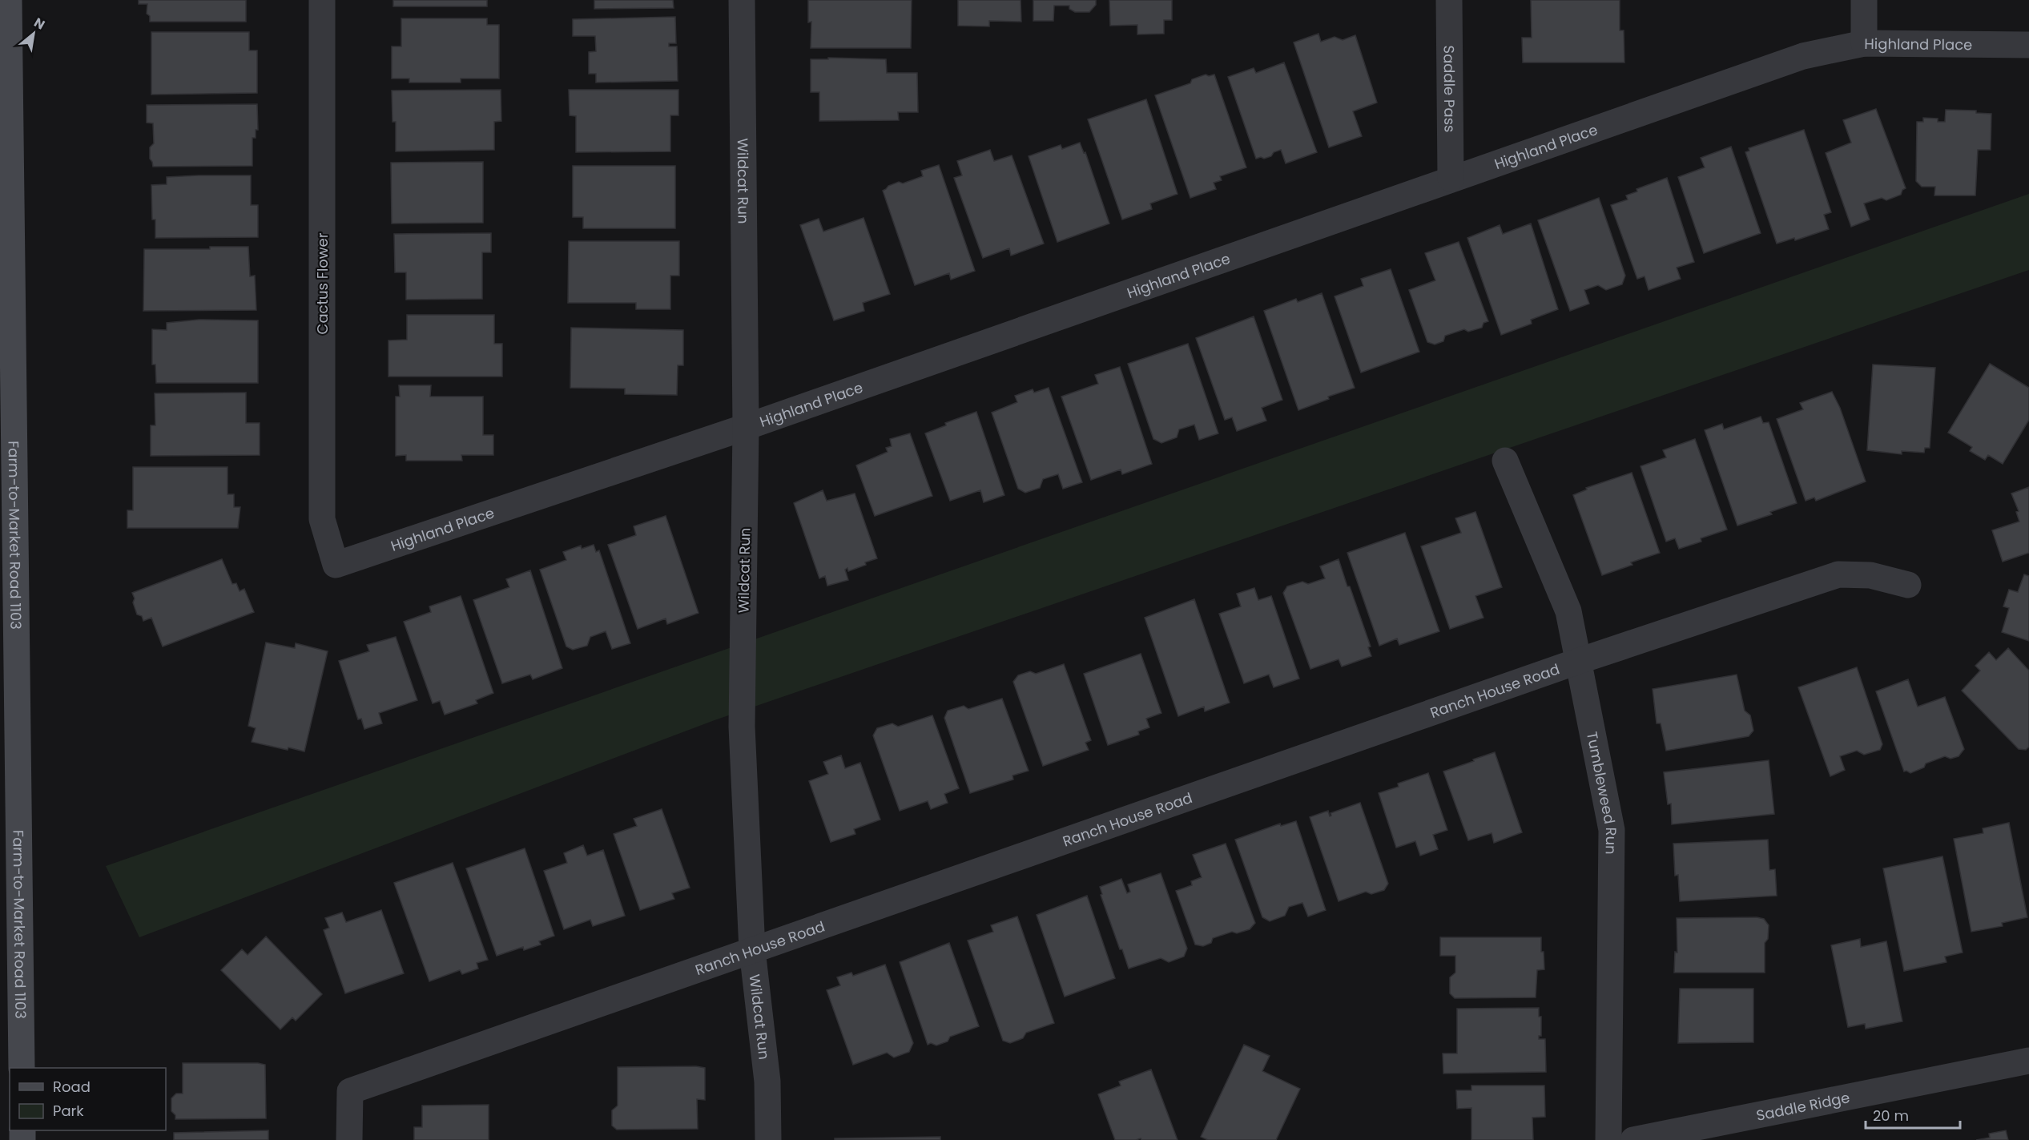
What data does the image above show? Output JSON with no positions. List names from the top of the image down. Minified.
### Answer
{"streets":{"main road":["Farm-to-Market Road 1103"],"street":["Highland Place","Saddle Pass","Wildcat Run","Cactus Flower","Ranch House Road","Tumbleweed Run","Saddle Ridge"]},"crossings":[["Highland Place","Saddle Pass"],["Highland Place","Wildcat Run"],["Highland Place","Cactus Flower"],["Wildcat Run","Ranch House Road"],["Ranch House Road","Tumbleweed Run"]],"legend":["Road","Park"],"scale_bar":"20 m","north":"top right"}
